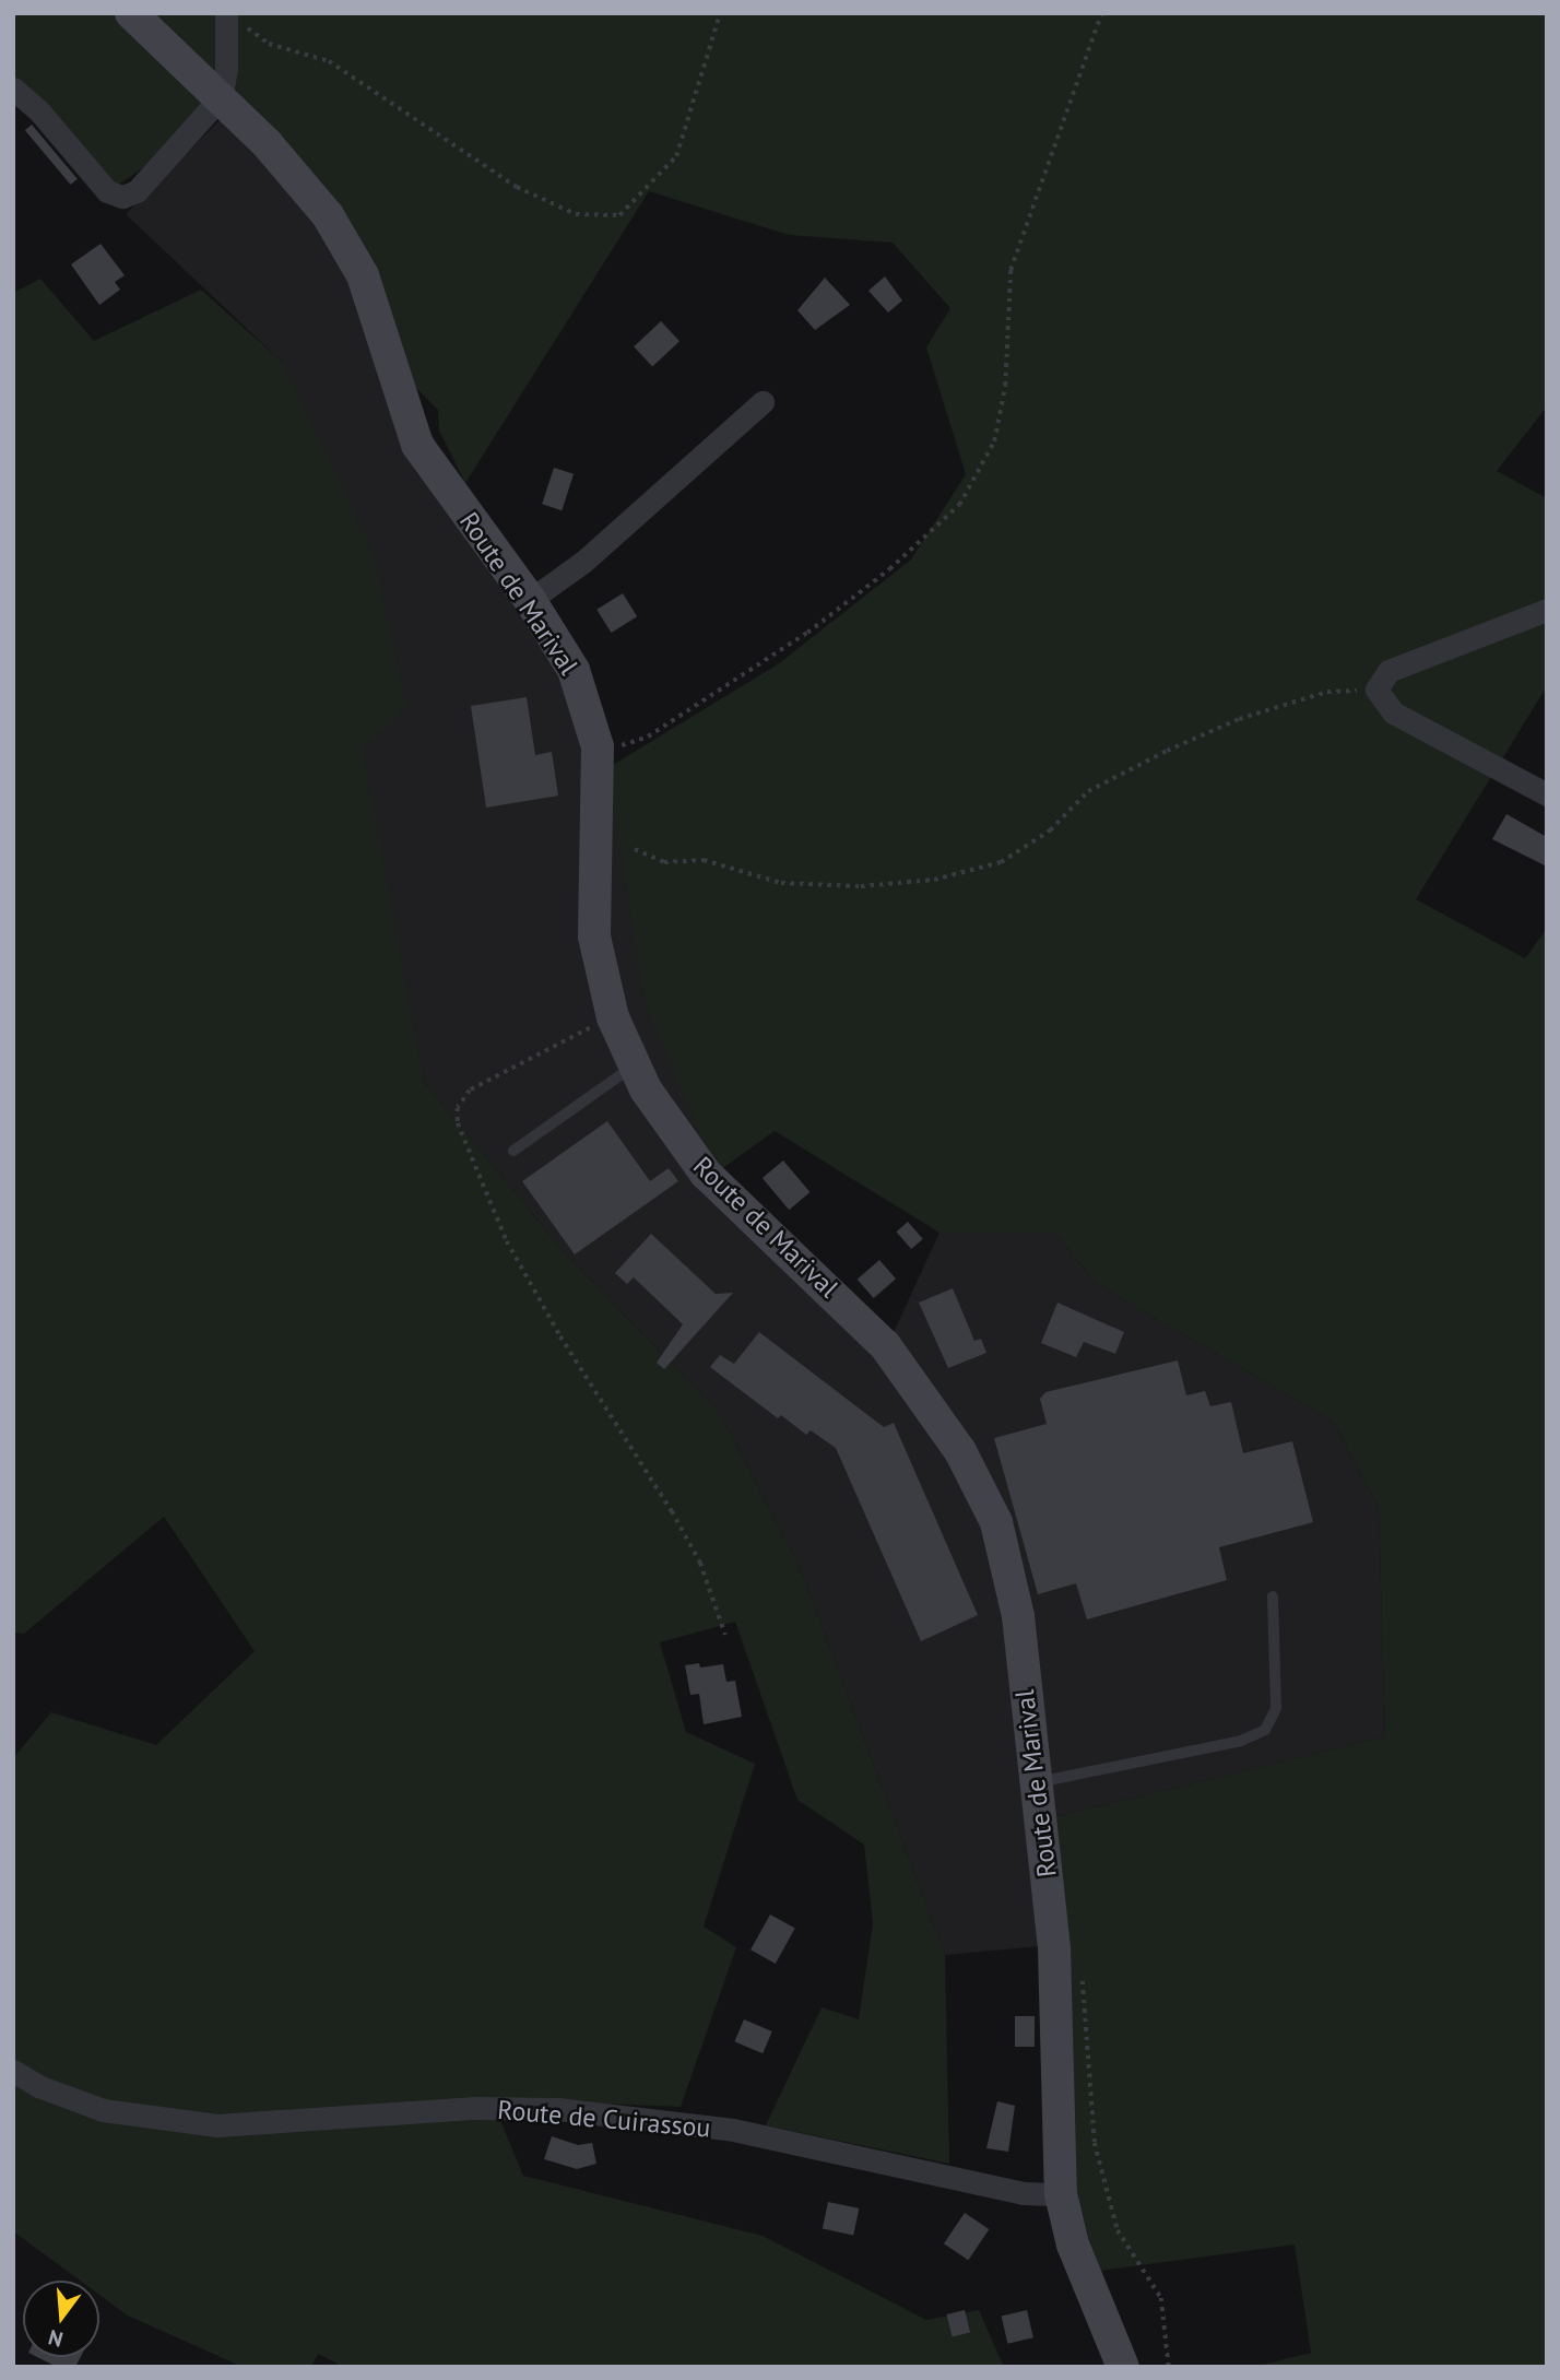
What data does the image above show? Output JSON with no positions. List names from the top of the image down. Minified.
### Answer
{"streets":{"main road":["Route de Marival"],"street":["Route de Cuirassou"]},"crossings":[["Route de Marival","Route de Cuirassou"]],"north":"bottom"}
